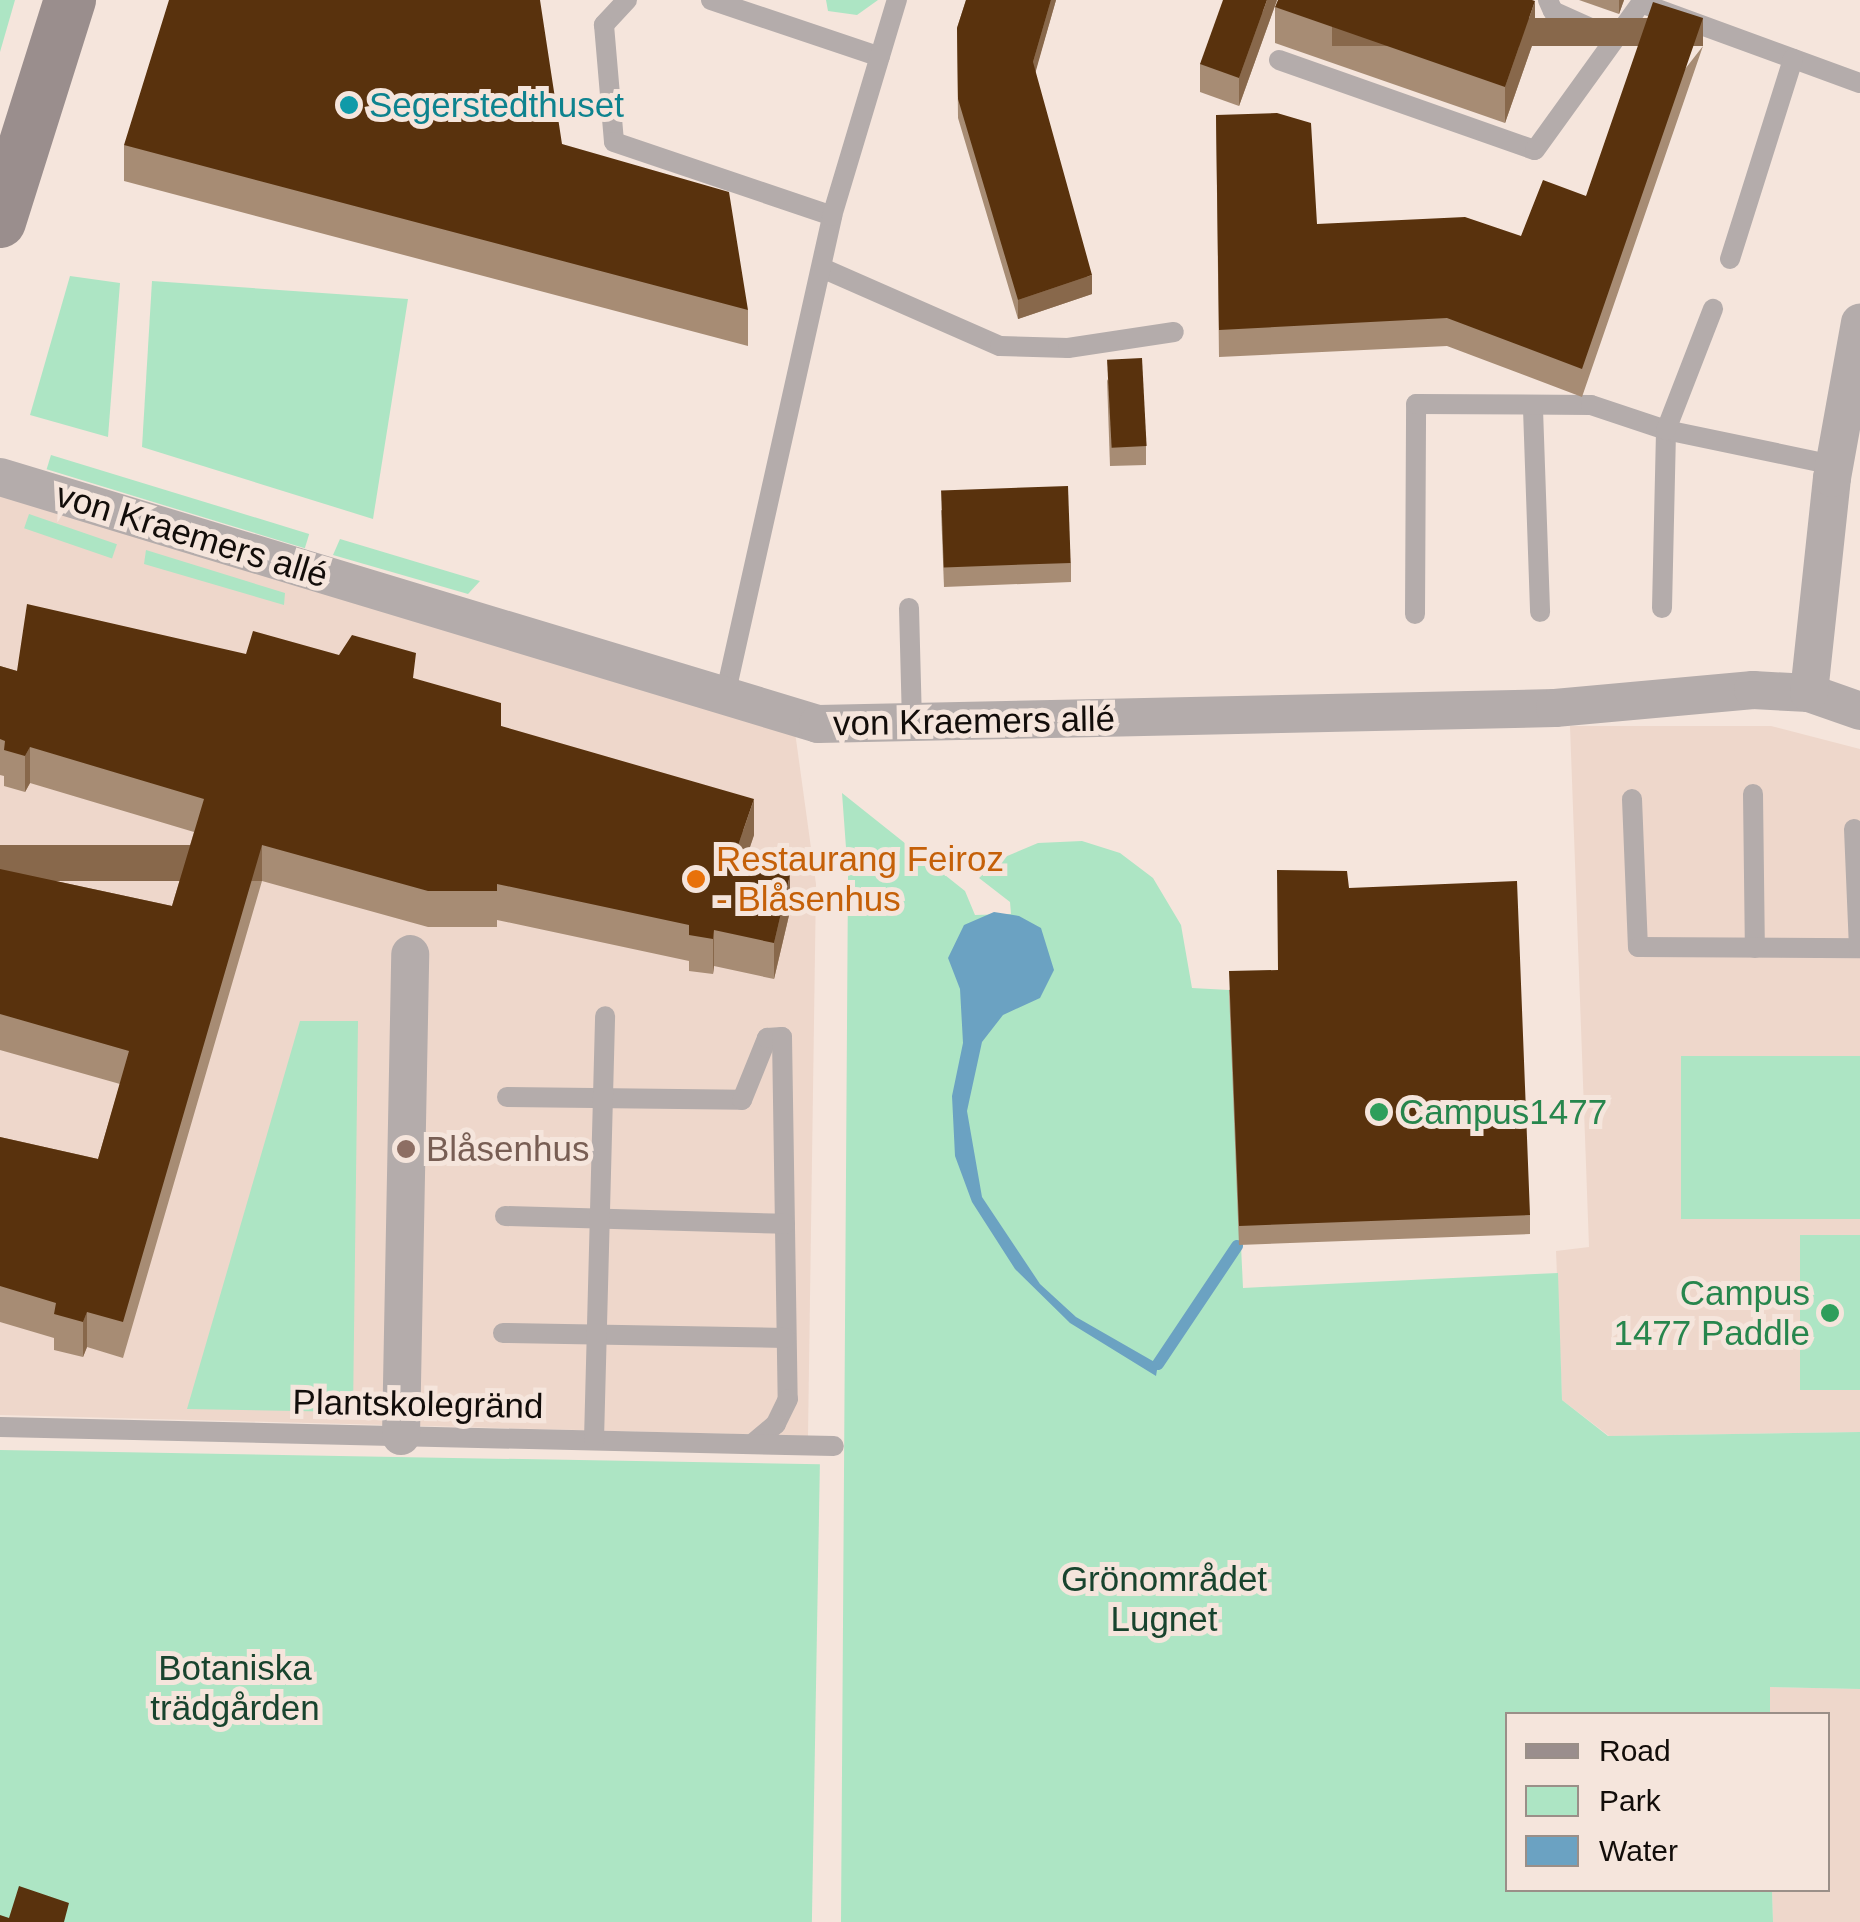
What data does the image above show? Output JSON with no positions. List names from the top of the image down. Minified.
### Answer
{"streets":{"street":["von Kraemers allé"],"lane":["Plantskolegränd"]},"parks":["Grönområdet Lugnet","Botaniska trädgården"],"places":["Segerstedthuset","Restaurang Feiroz - Blåsenhus","Campus1477","Blåsenhus","Campus 1477 Paddle"],"legend":["Road","Park","Water"]}
